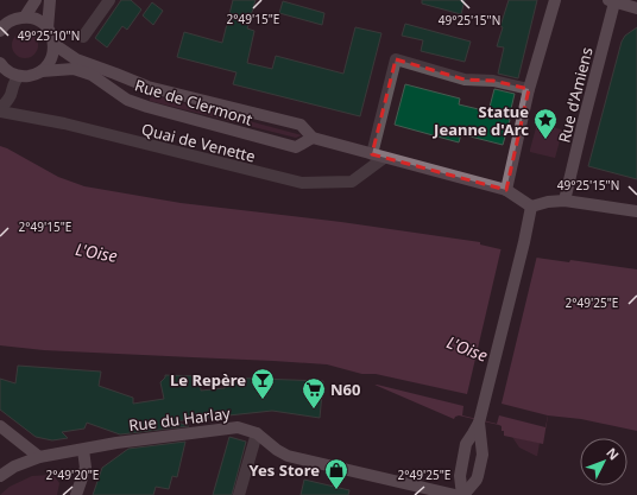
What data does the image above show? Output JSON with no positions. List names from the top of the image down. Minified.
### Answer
{"streets":{"main road":["Rue d'Amiens","Rue de Clermont","Rue du Harlay"],"street":["Quai de Venette"]},"crossings":[["Rue de Clermont","Quai de Venette"]],"water":["L'Oise"],"places":{"place":["Statue Jeanne d'Arc"],"bar":["Le Repère"],"supermarket":["N60"],"shop":["Yes Store"]},"north":"top right","coordinates":["2°49'15\"E","49°25'15\"N","49°25'10\"N","2°49'25\"E","2°49'20\"E"]}
